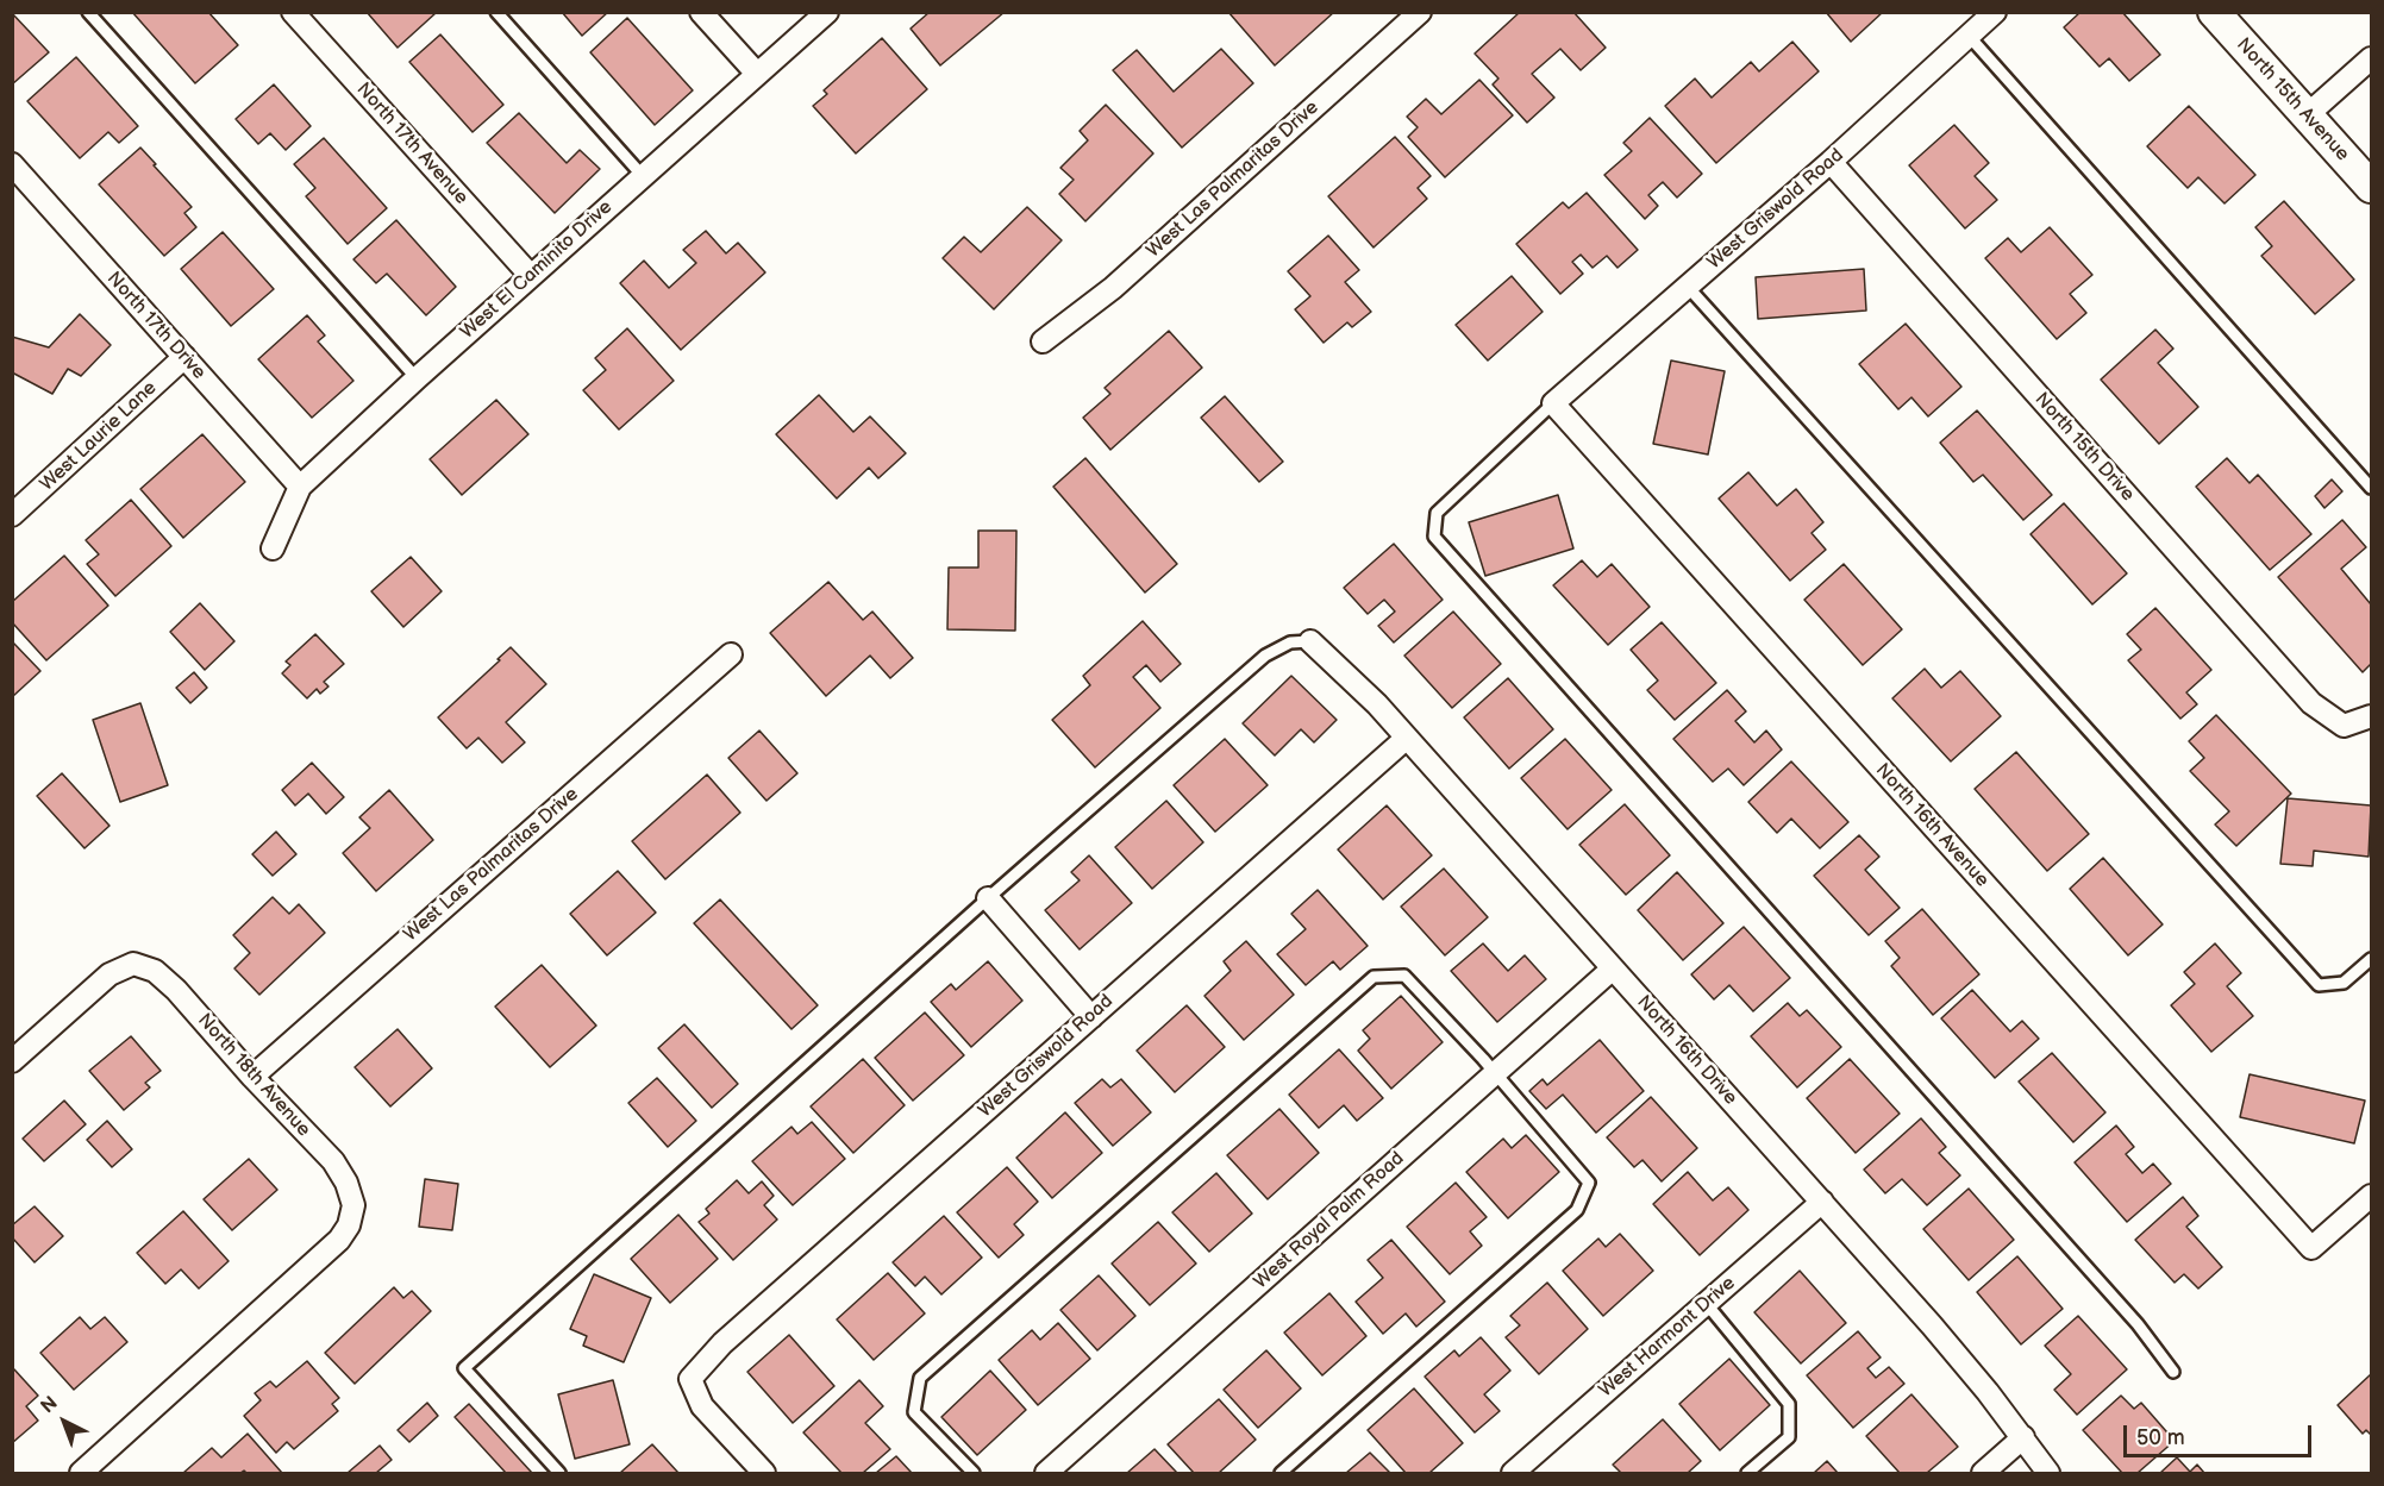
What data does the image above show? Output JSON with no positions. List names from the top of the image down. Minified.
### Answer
{"streets":{"street":["North 15th Avenue","North 17th Avenue","West Las Palmaritas Drive","West Griswold Road","West El Caminito Drive","North 17th Drive","West Laurie Lane","North 15th Drive","North 16th Avenue","North 16th Drive","North 18th Avenue","West Royal Palm Road","West Harmont Drive"]},"crossings":[["North 17th Avenue","West El Caminito Drive"],["West Las Palmaritas Drive","North 18th Avenue"],["West Griswold Road","North 15th Drive"],["West Griswold Road","North 16th Avenue"],["West Griswold Road","North 16th Drive"],["West El Caminito Drive","North 17th Drive"],["North 17th Drive","West Laurie Lane"],["North 16th Drive","West Royal Palm Road"],["North 16th Drive","West Harmont Drive"]],"scale_bar":"50 m","north":"top left"}
